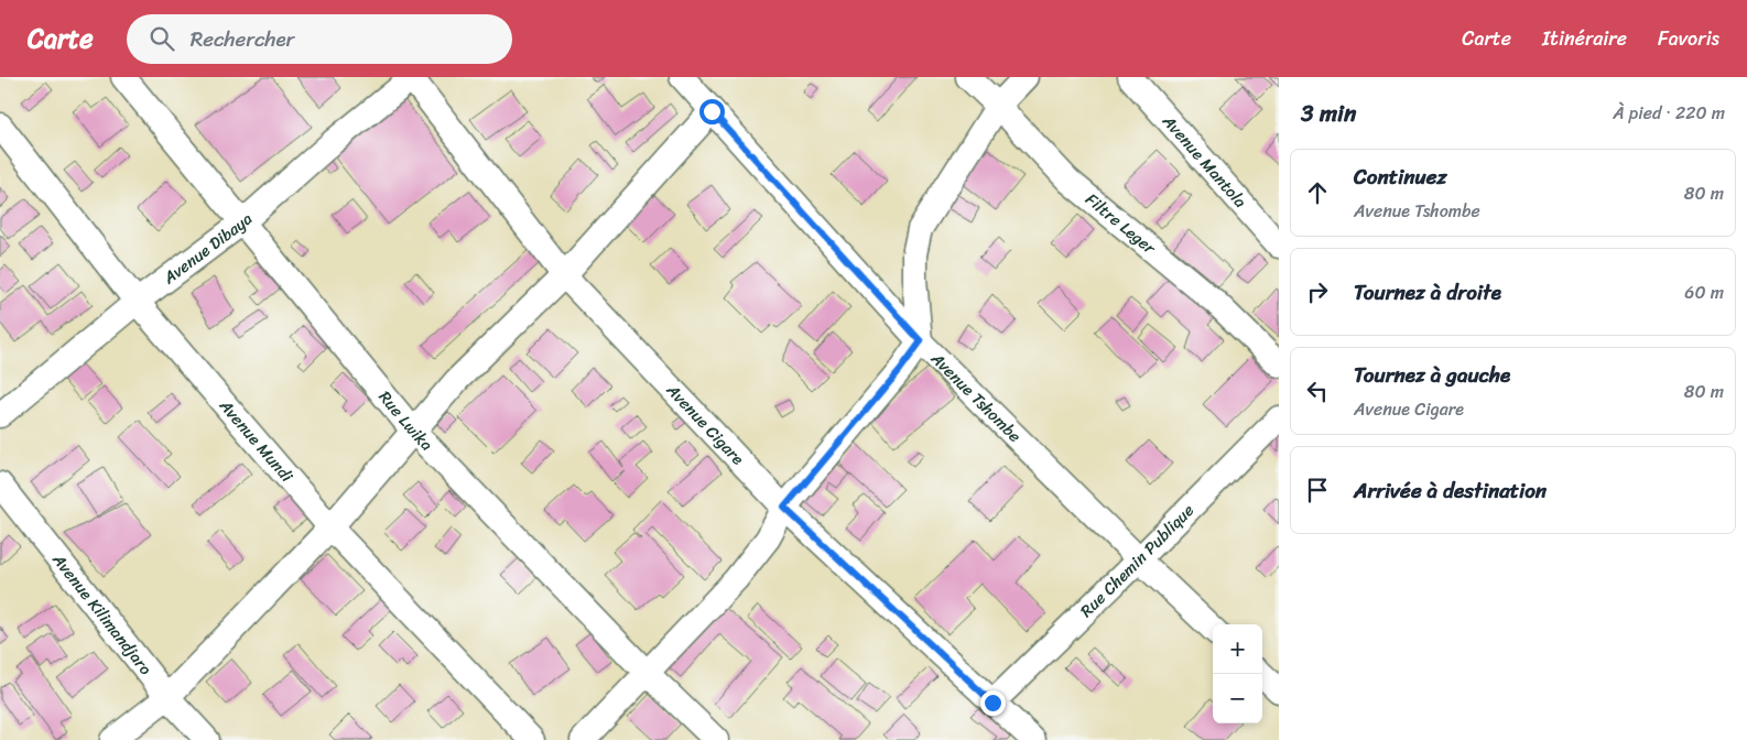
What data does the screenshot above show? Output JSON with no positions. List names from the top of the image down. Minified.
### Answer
{"streets":{"street":["Avenue Mantola","Filtre Leger","Avenue Dibaya","Avenue Tshombe","Rue Lwika","Avenue Cigare","Avenue Mundi","Rue Chemin Publique","Avenue Kilimandjaro"]},"crossings":[["Avenue Dibaya","Rue Lwika"],["Avenue Dibaya","Avenue Cigare"],["Avenue Dibaya","Avenue Mundi"],["Avenue Tshombe","Rue Chemin Publique"],["Avenue Cigare","Rue Chemin Publique"]],"page":{"header":"Carte","search":"Rechercher","nav":["Carte","Itinéraire","Favoris"],"heading":["3 min","À pied · 220 m"],"list":[["Continuez","Avenue Tshombe","80 m"],["Tournez à droite","60 m"],["Tournez à gauche","Avenue Cigare","80 m"],"Arrivée à destination"],"map_buttons":["+","−"]}}
